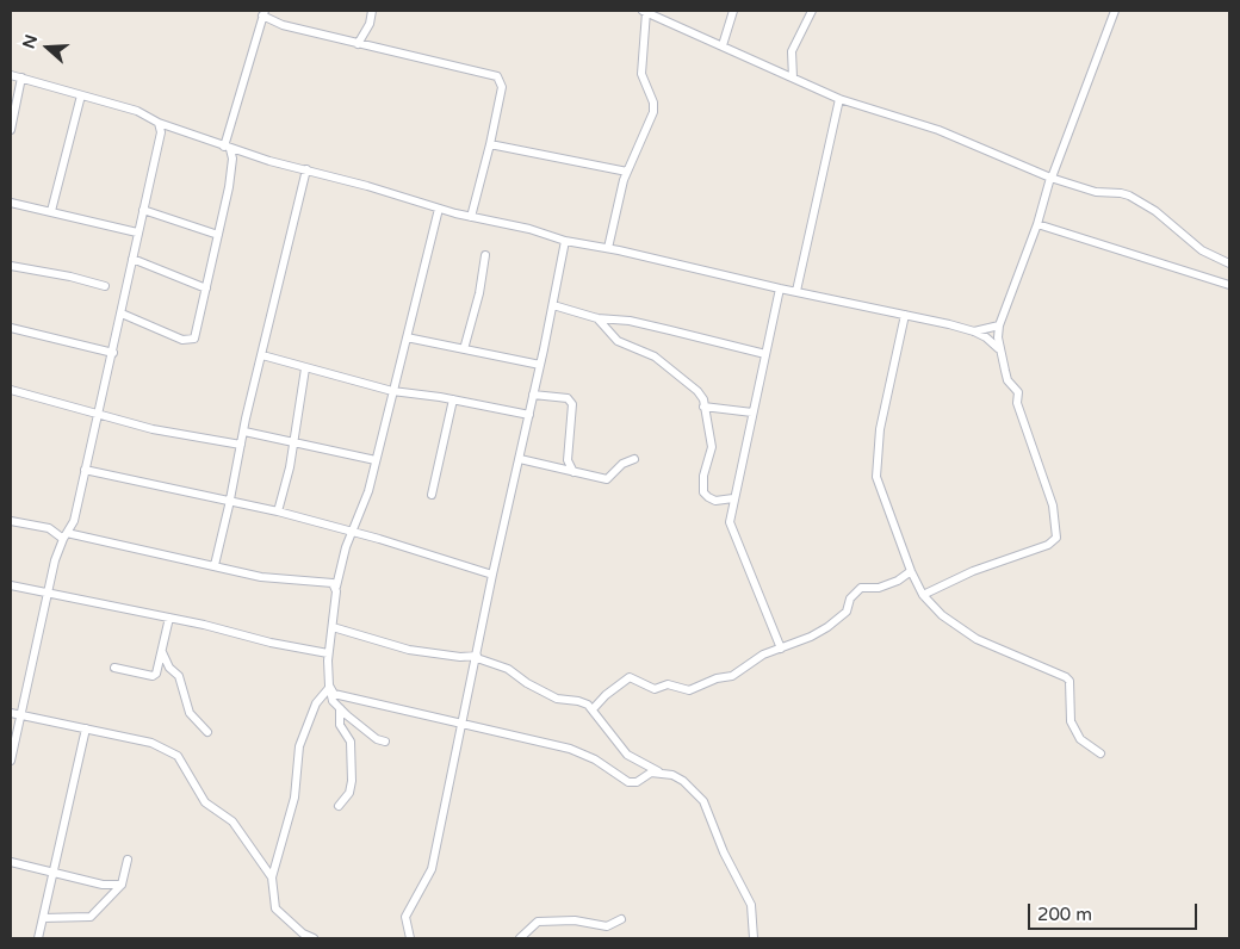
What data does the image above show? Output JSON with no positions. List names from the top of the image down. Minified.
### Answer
{"scale_bar":"200 m","north":"left"}
